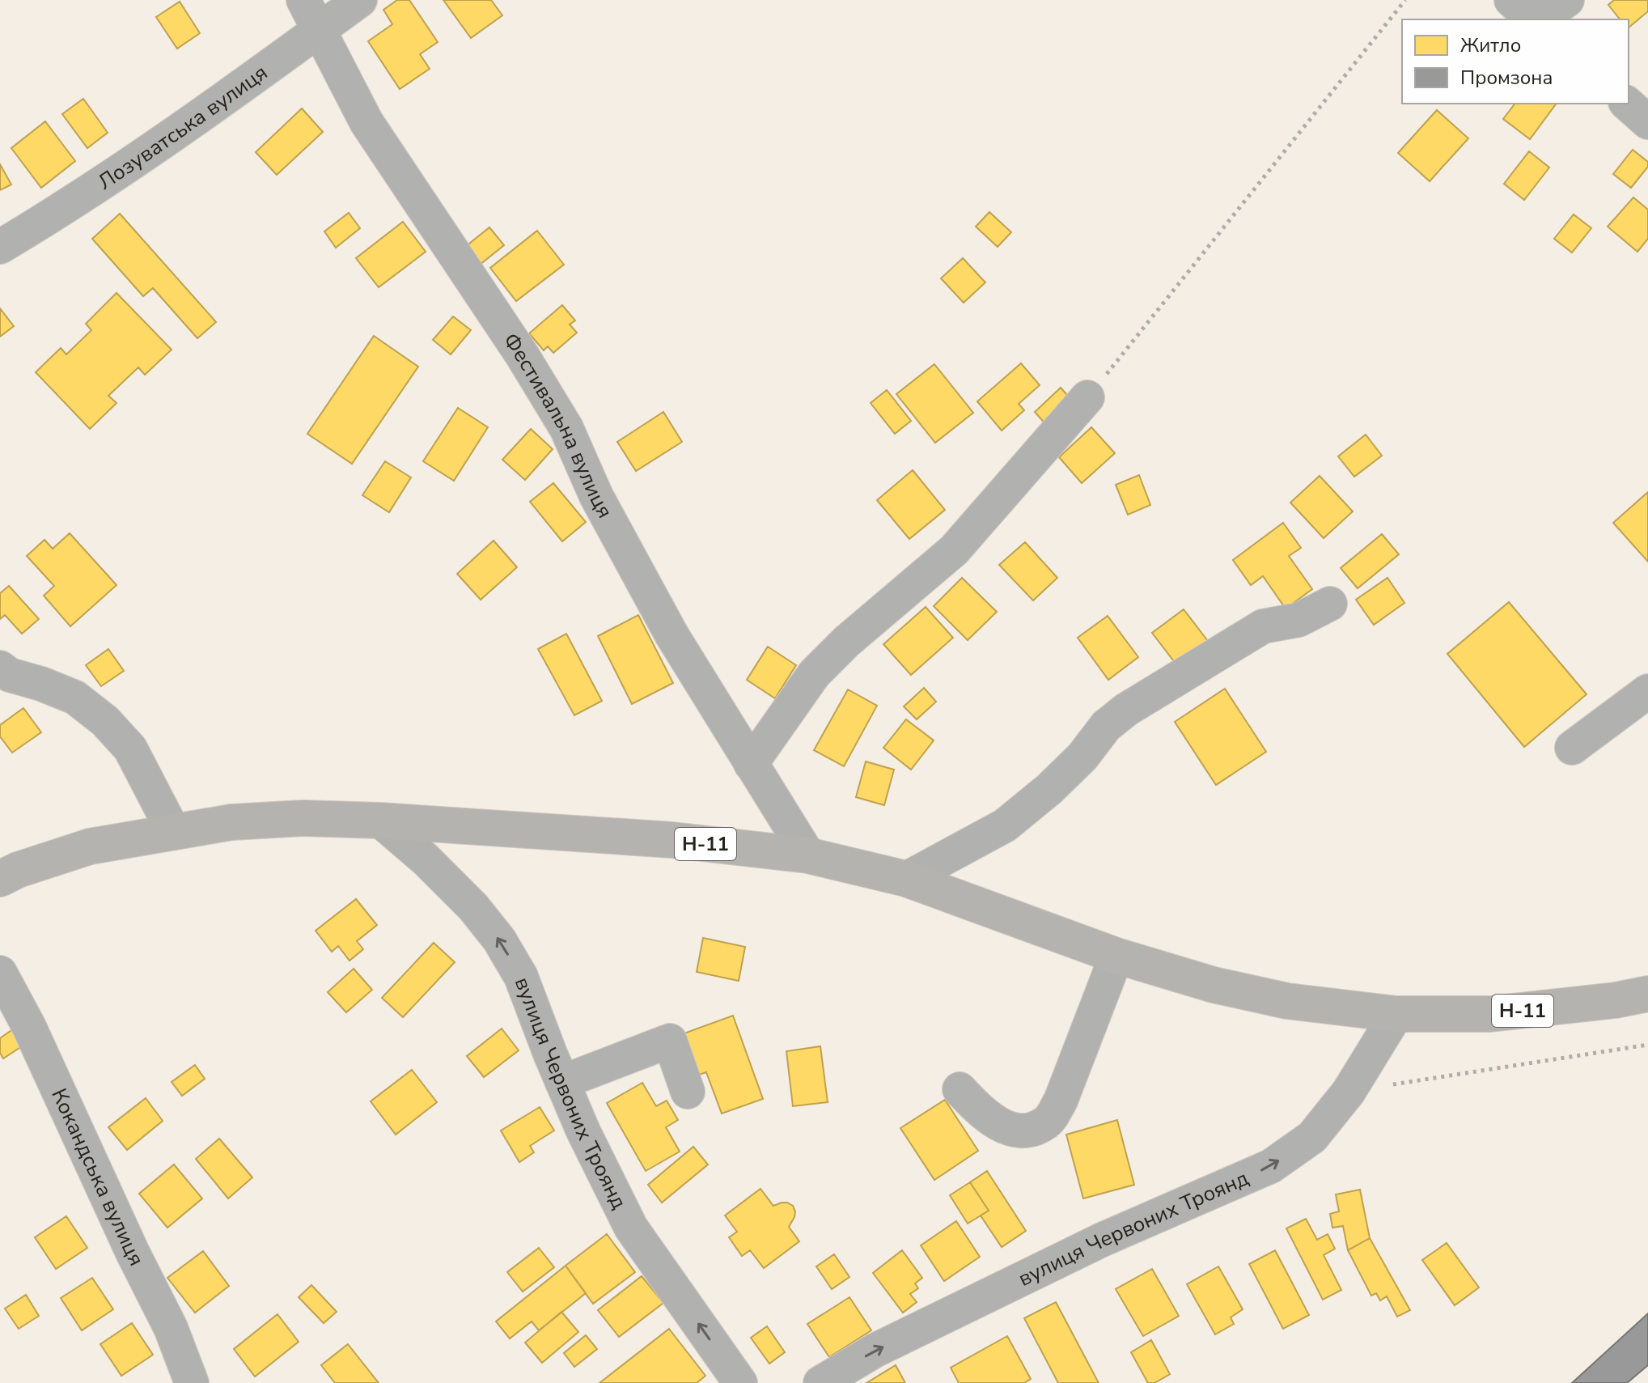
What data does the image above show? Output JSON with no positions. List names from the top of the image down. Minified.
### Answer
{"streets":{"main road":["Н-11"],"street":["Лозуватська вулиця","Фестивальна вулиця","вулиця Червоних Троянд","Кокандська вулиця"]},"crossings":[["Лозуватська вулиця","Фестивальна вулиця"],["Фестивальна вулиця","Н-11"],["Н-11","вулиця Червоних Троянд"]],"legend":["Житло","Промзона"]}
